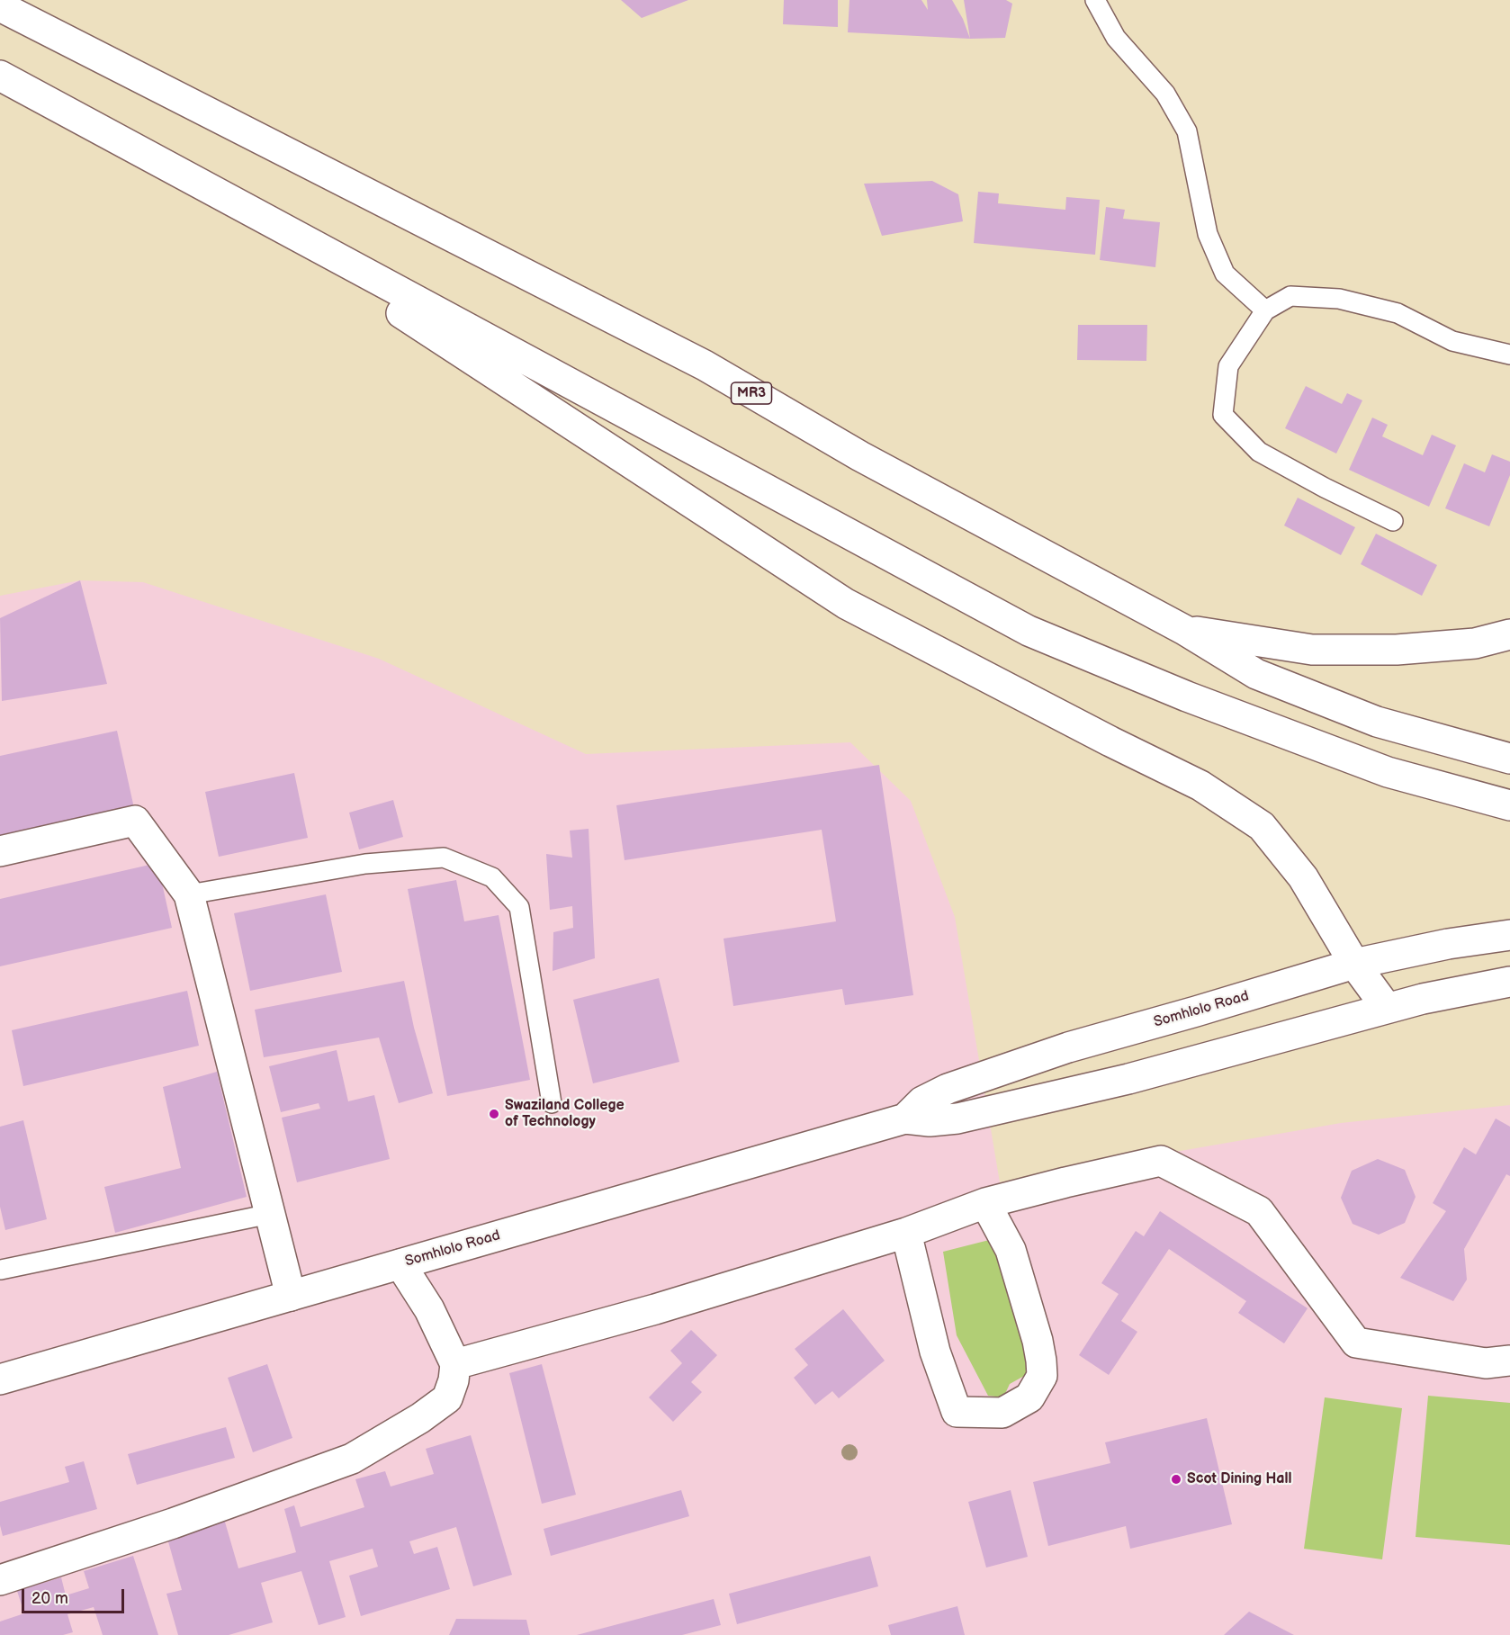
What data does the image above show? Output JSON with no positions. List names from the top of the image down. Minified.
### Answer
{"streets":{"main road":["MR3","Somhlolo Road"]},"places":["Swaziland College of Technology","Scot Dining Hall"],"scale_bar":"20 m"}
